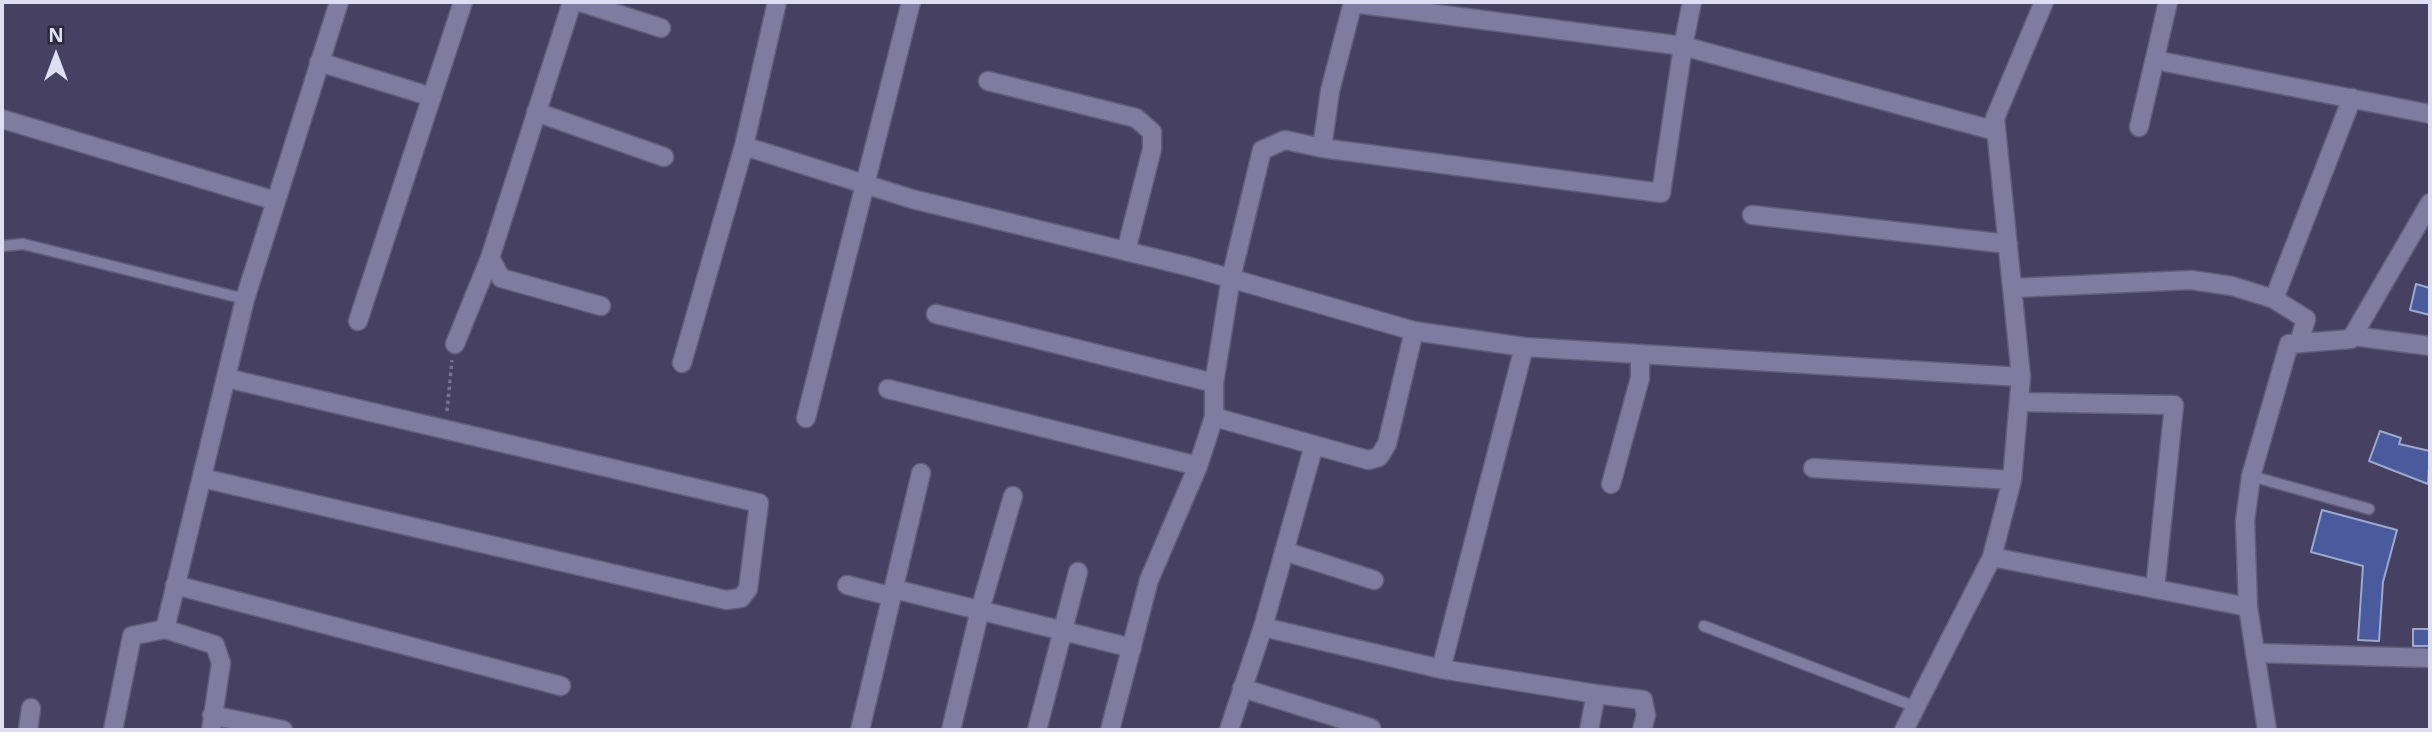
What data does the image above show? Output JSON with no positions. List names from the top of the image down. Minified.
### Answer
{"north":"top"}
